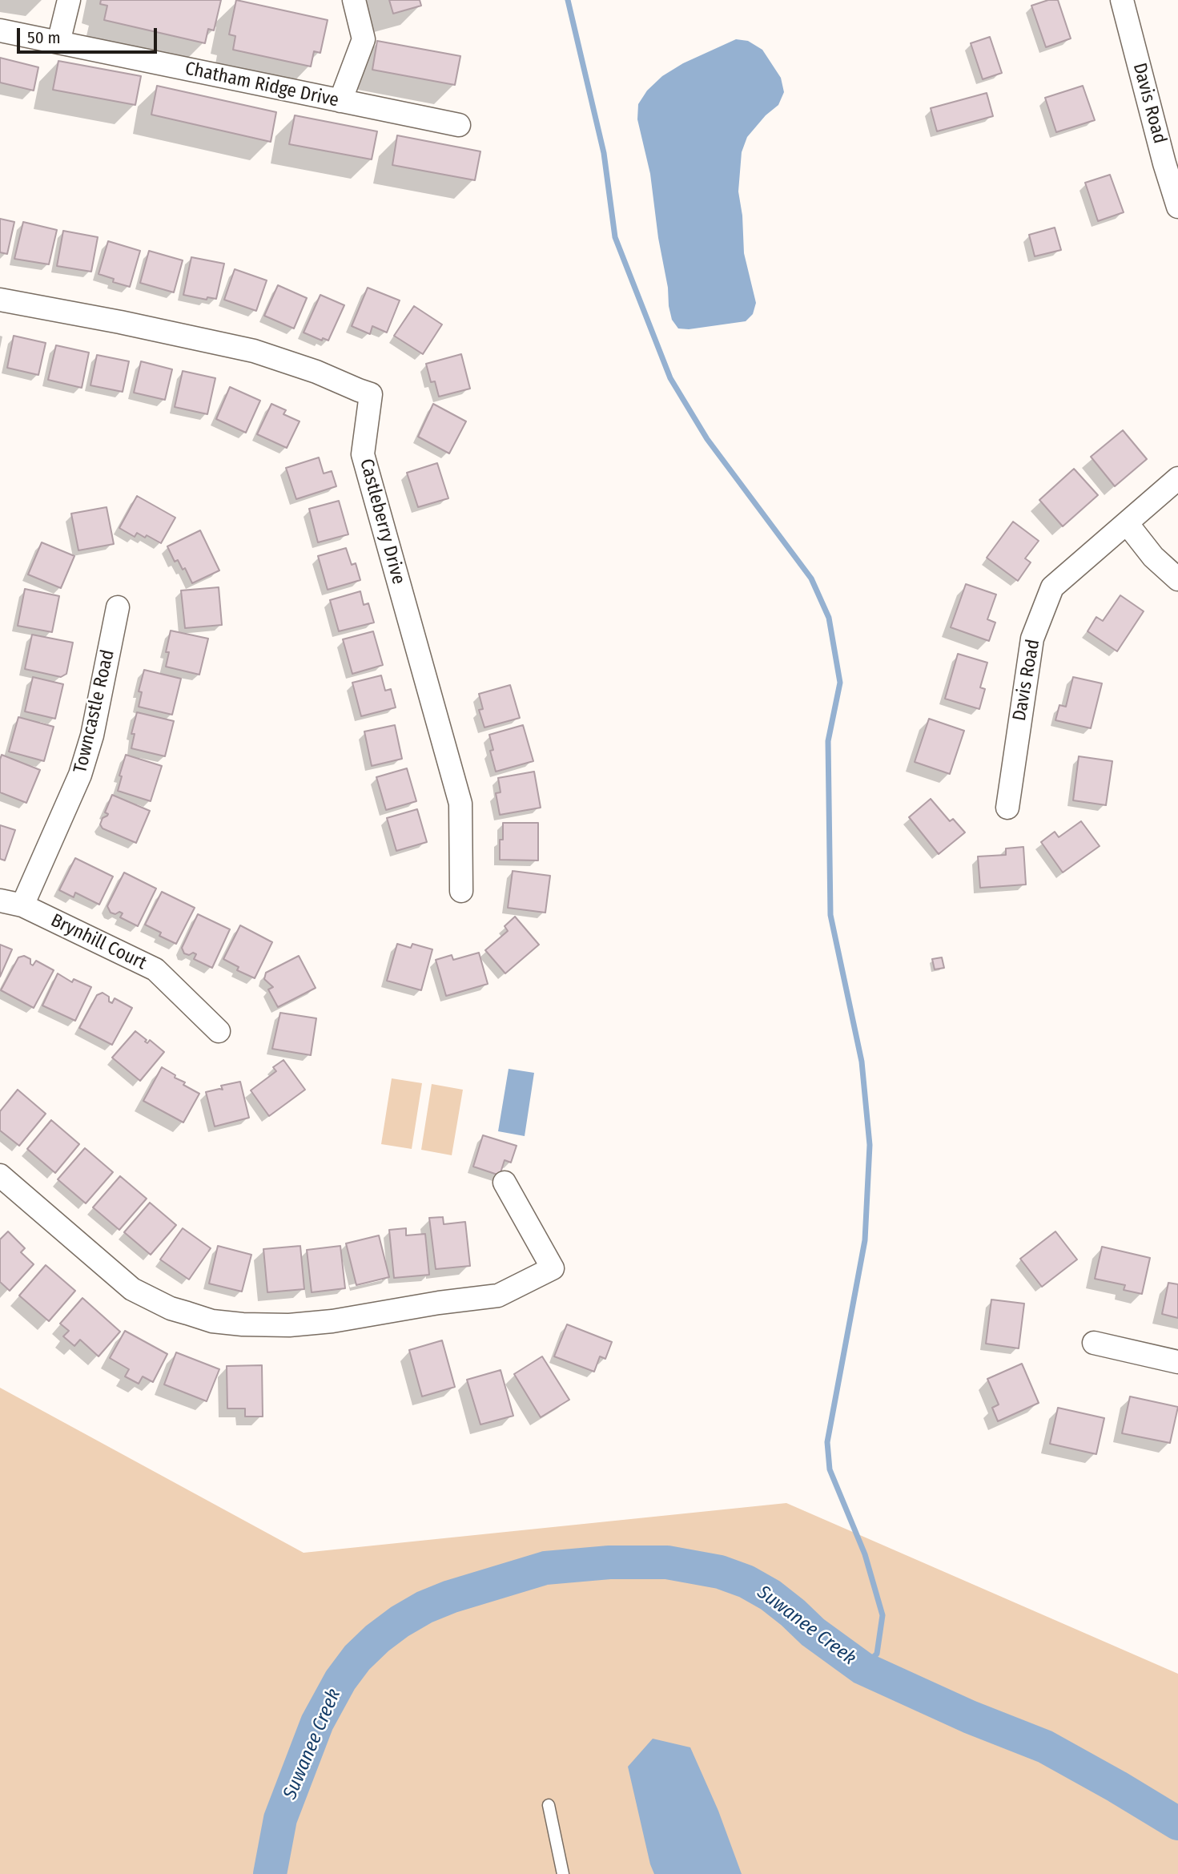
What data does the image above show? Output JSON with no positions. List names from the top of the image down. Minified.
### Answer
{"streets":{"street":["Chatham Ridge Drive","Davis Road","Castleberry Drive","Towncastle Road","Brynhill Court"]},"crossings":[["Towncastle Road","Brynhill Court"]],"water":["Suwanee Creek"],"scale_bar":"50 m"}
